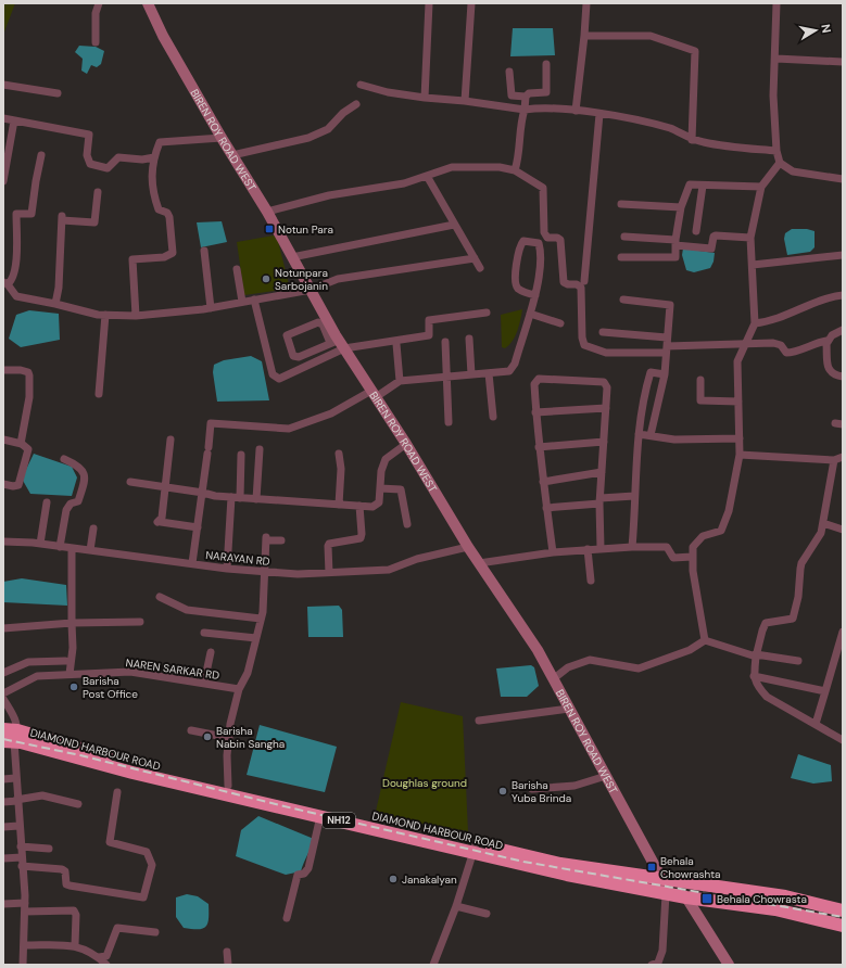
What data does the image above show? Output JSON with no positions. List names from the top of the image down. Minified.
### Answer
{"streets":{"highway":["DIAMOND HARBOUR ROAD","NH12"],"main road":["BIREN ROY ROAD WEST"],"street":["NARAYAN RD","NAREN SARKAR RD"]},"crossings":[["BIREN ROY ROAD WEST","NARAYAN RD"],["BIREN ROY ROAD WEST","DIAMOND HARBOUR ROAD"]],"parks":["Doughlas ground"],"places":{"transit":["Notun Para","Behala Chowrashta","Behala Chowrasta"],"other":["Notunpara Sarbojanin","Barisha Post Office","Barisha Nabin Sangha","Barisha Yuba Brinda","Janakalyan"]},"north":"right"}
